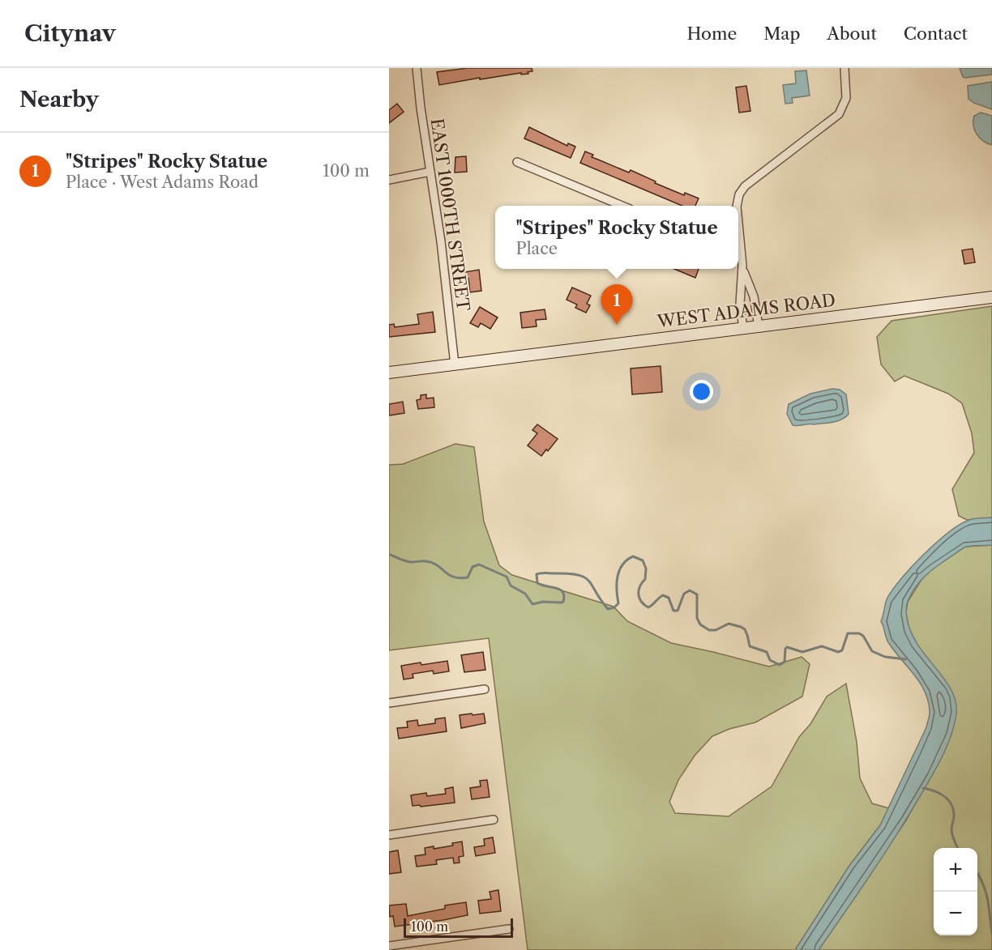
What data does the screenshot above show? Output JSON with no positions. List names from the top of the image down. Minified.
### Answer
{"streets":{"street":["EAST 1000TH STREET","WEST ADAMS ROAD"]},"crossings":[["EAST 1000TH STREET","WEST ADAMS ROAD"]],"scale_bar":"100 m","page":{"header":"Citynav","nav":["Home","Map","About","Contact"],"heading":"Nearby","list":[{"mark":"1","name":"\"Stripes\" Rocky Statue","note":"Place · West Adams Road","value":"100 m"}],"popup":["\"Stripes\" Rocky Statue","Place"],"pins":"1","map_buttons":["+","−"],"scale":"100 m"}}
